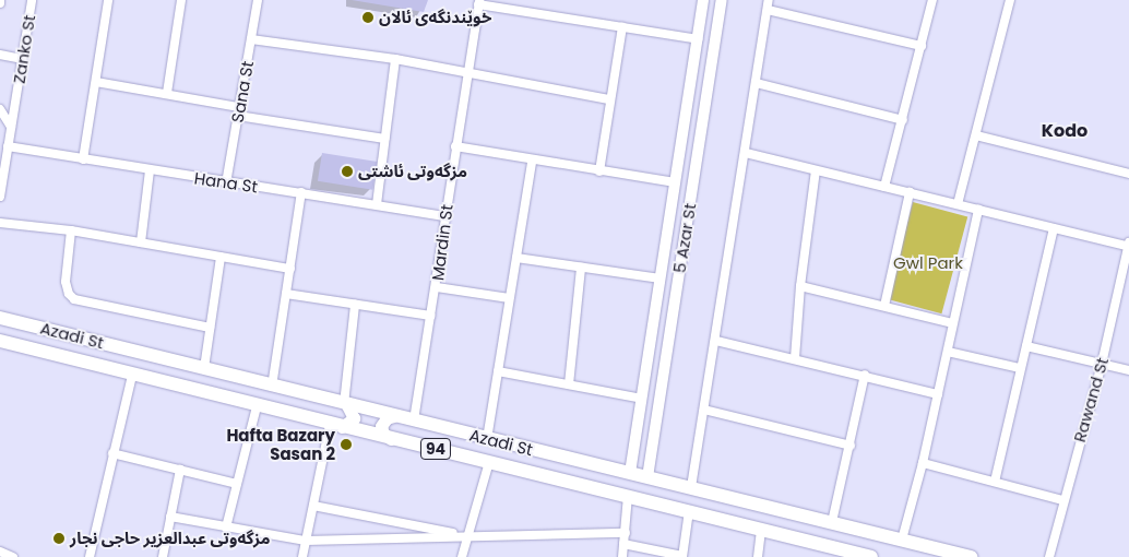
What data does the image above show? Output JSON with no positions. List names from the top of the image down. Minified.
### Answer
{"streets":{"highway":["Azadi St","94"],"main road":["5 Azar St"],"street":["Zanko St","Sana St","Hana St","Mardin St","Rawand St"]},"crossings":[["Zanko St","Hana St"],["Sana St","Hana St"],["Hana St","Mardin St"],["5 Azar St","Azadi St"],["Mardin St","Azadi St"]],"districts":["Kodo"],"parks":["Gwl Park"],"places":["خوێندنگەی ئالان","مزگەوتی ئاشتی","Hafta Bazary Sasan 2","مزگەوتی عبدالعزير حاجی نجار"]}
